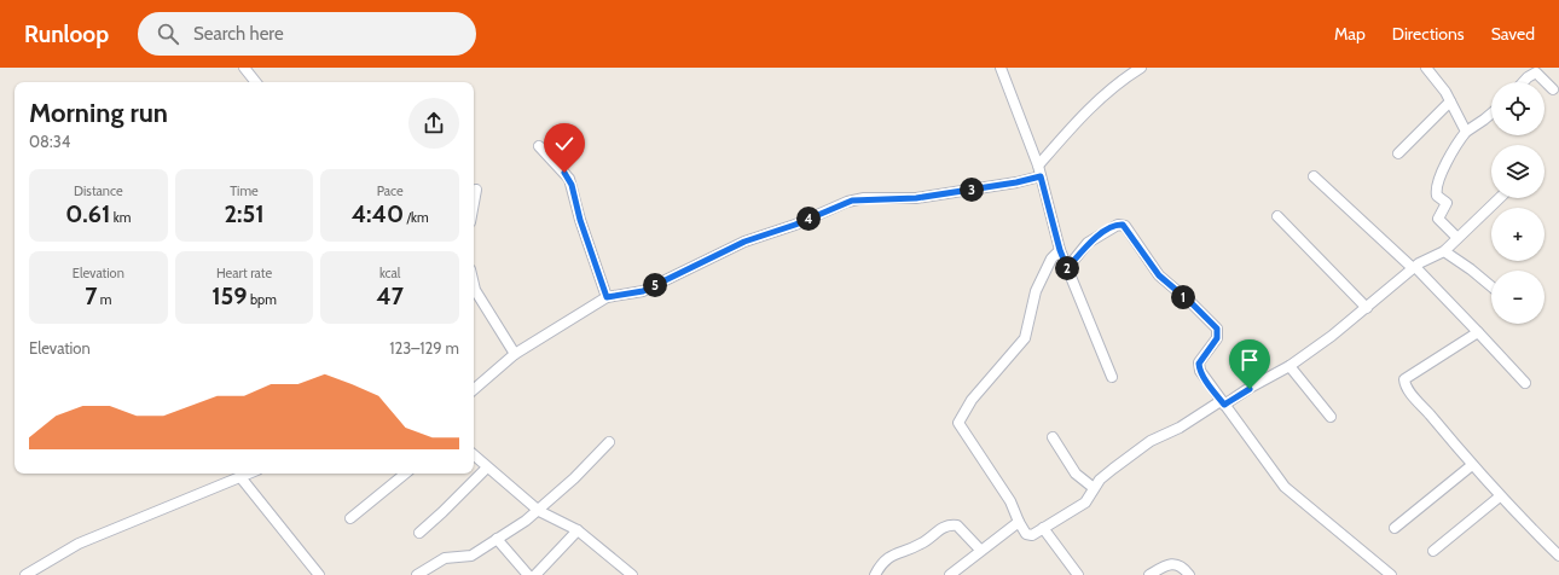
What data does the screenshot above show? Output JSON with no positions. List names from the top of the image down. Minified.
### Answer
{"page":{"header":"Runloop","search":"Search here","nav":["Map","Directions","Saved"],"map_buttons":["+","−"],"heading":["Morning run","08:34"],"stats":[["Distance","0.61 km"],["Time","2:51"],["Pace","4:40 /km"],["Elevation","7 m"],["Heart rate","159 bpm"],["kcal","47"]],"pins":["3","4","2","5","1"],"chart":["Elevation","123–129 m"]}}
